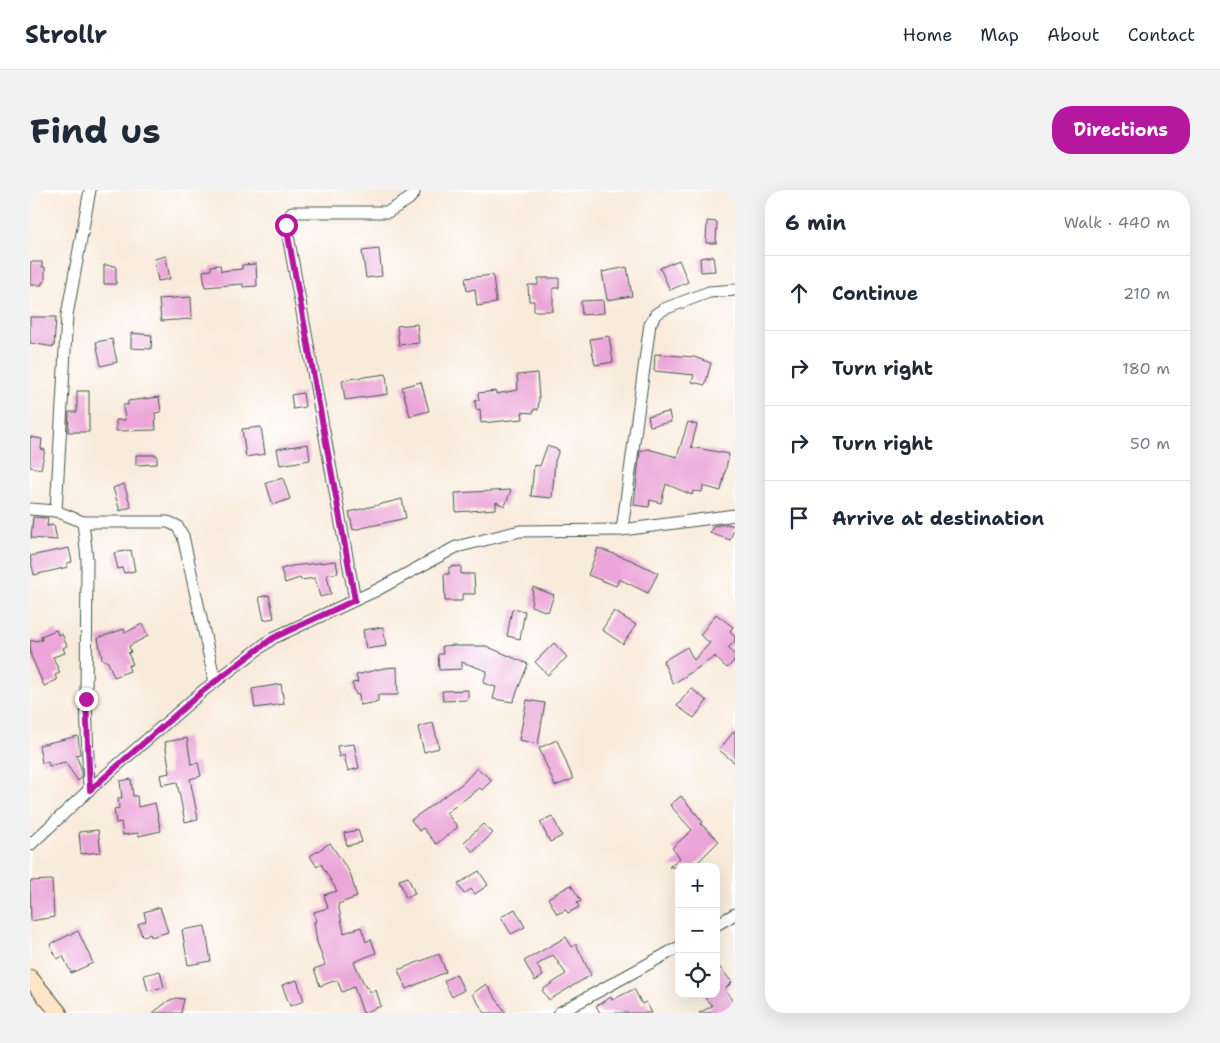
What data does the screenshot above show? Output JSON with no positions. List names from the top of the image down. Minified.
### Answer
{"page":{"header":"Strollr","nav":["Home","Map","About","Contact"],"buttons":"Directions","title":"Find us","heading":["6 min","Walk · 440 m"],"list":[["Continue","210 m"],["Turn right","180 m"],["Turn right","50 m"],"Arrive at destination"],"map_buttons":["+","−"]}}
